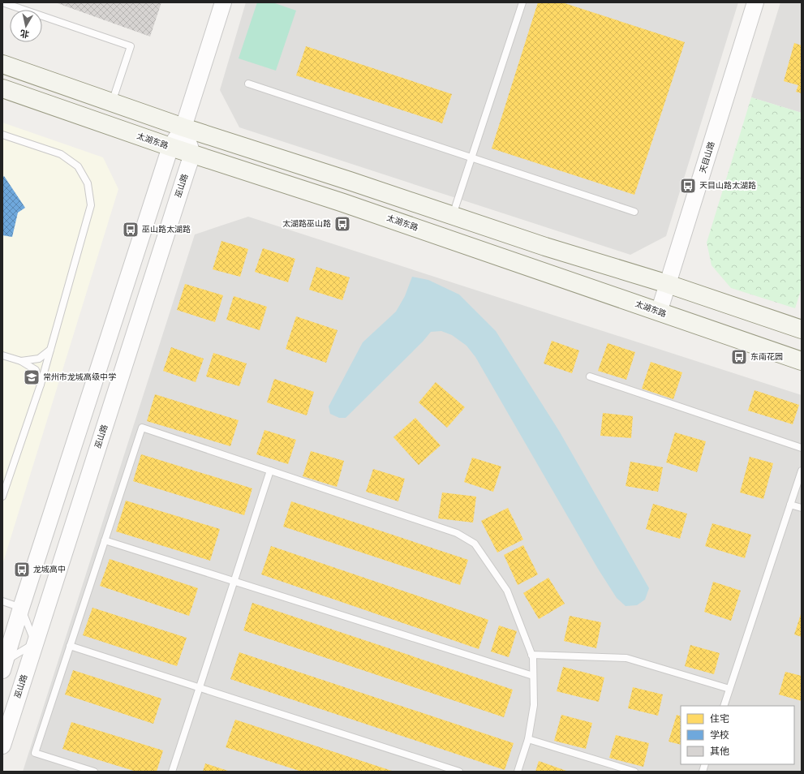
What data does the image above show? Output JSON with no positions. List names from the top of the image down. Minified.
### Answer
{"streets":{"main road":["太湖东路"],"street":["天目山路","巫山路"]},"crossings":[["太湖东路","天目山路"],["太湖东路","巫山路"]],"places":{"bus stop":["天目山路太湖路","太湖路巫山路","巫山路太湖路","东南花园","龙城高中"],"school or university":["常州市龙城高级中学"]},"legend":["住宅","学校","其他"],"north":"bottom"}
